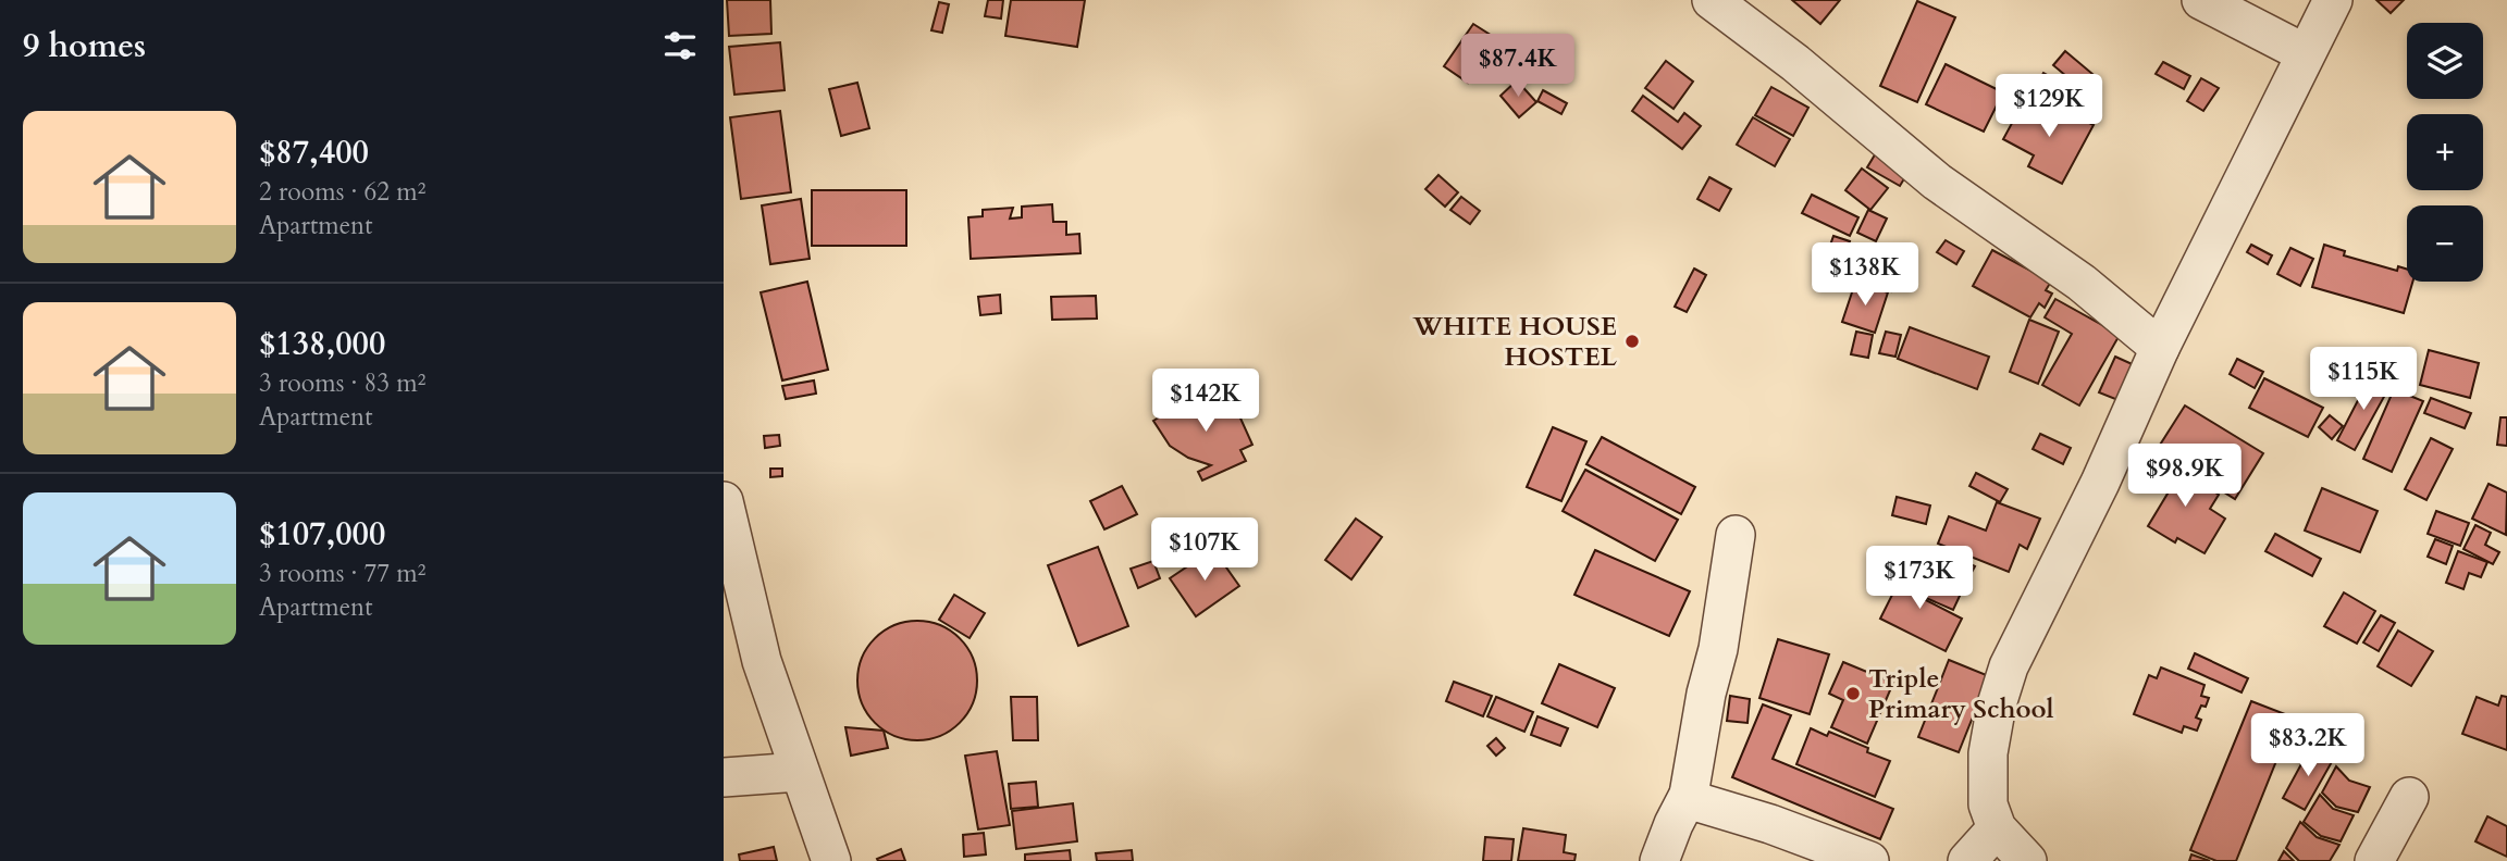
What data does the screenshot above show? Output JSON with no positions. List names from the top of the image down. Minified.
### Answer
{"places":["WHITE HOUSE HOSTEL","Triple Primary School"],"page":{"heading":"9 homes","map_buttons":["+","−"],"price":["$87.4K","$129K","$138K","$115K","$142K","$98.9K","$107K","$173K","$83.2K"],"list":[{"name":"$87,400","note":"2 rooms · 62 m² · Apartment"},{"name":"$138,000","note":"3 rooms · 83 m² · Apartment"},{"name":"$107,000","note":"3 rooms · 77 m² · Apartment"}]}}
